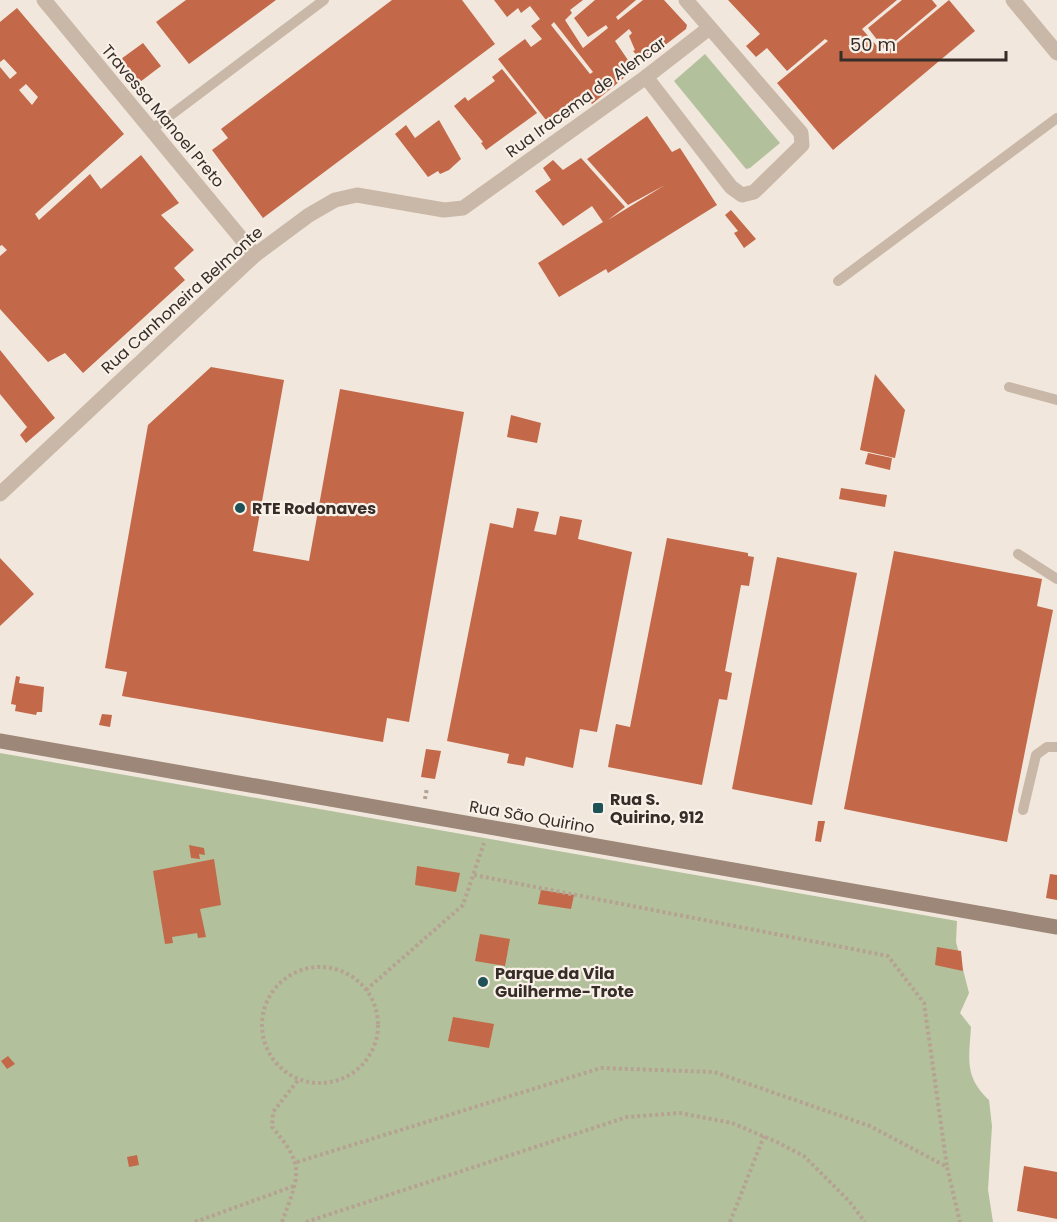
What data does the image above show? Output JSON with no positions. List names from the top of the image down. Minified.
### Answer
{"streets":{"street":["Rua Iracema de Alencar","Travessa Manoel Preto","Rua Canhoneira Belmonte","Rua São Quirino"]},"crossings":[["Rua Iracema de Alencar","Rua Canhoneira Belmonte"],["Travessa Manoel Preto","Rua Canhoneira Belmonte"]],"places":{"other":["RTE Rodonaves","Parque da Vila Guilherme-Trote"],"transit":["Rua S. Quirino, 912"]},"scale_bar":"50 m"}
